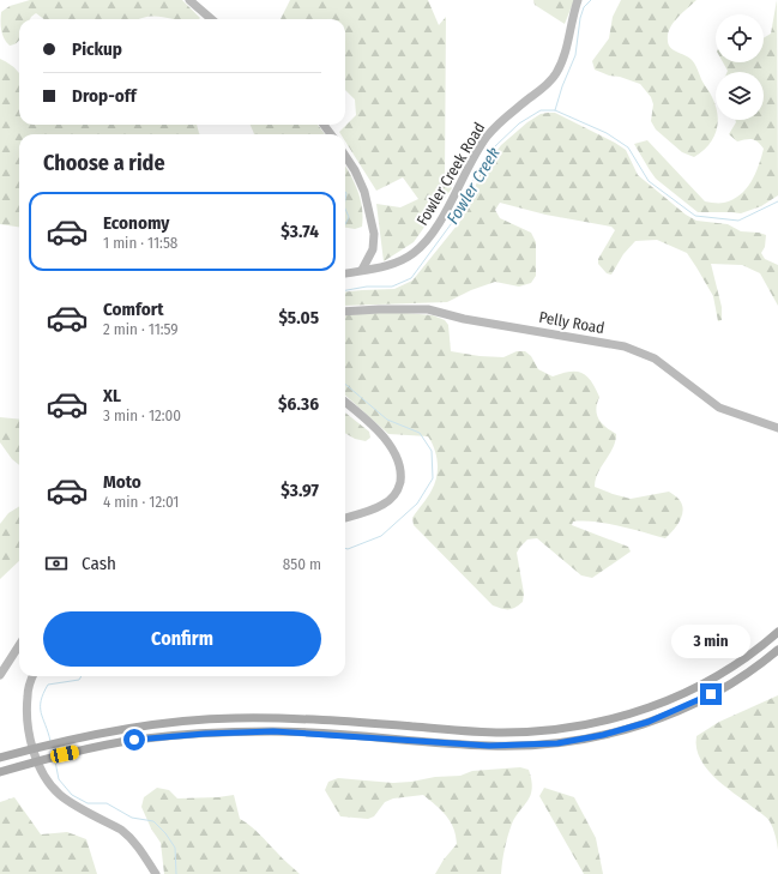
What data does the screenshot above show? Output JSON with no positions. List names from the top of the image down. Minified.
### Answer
{"streets":{"main road":["Fowler Creek Road","Pelly Road"]},"water":["Fowler Creek"],"page":{"banner":["Pickup","Drop-off"],"heading":"Choose a ride","list":[{"name":"Economy","note":"1 min · 11:58","value":"$3.74"},{"name":"Comfort","note":"2 min · 11:59","value":"$5.05"},{"name":"XL","note":"3 min · 12:00","value":"$6.36"},{"name":"Moto","note":"4 min · 12:01","value":"$3.97"}],"pay":["Cash","850 m"],"buttons":"Confirm","bubble":"3 min"}}
